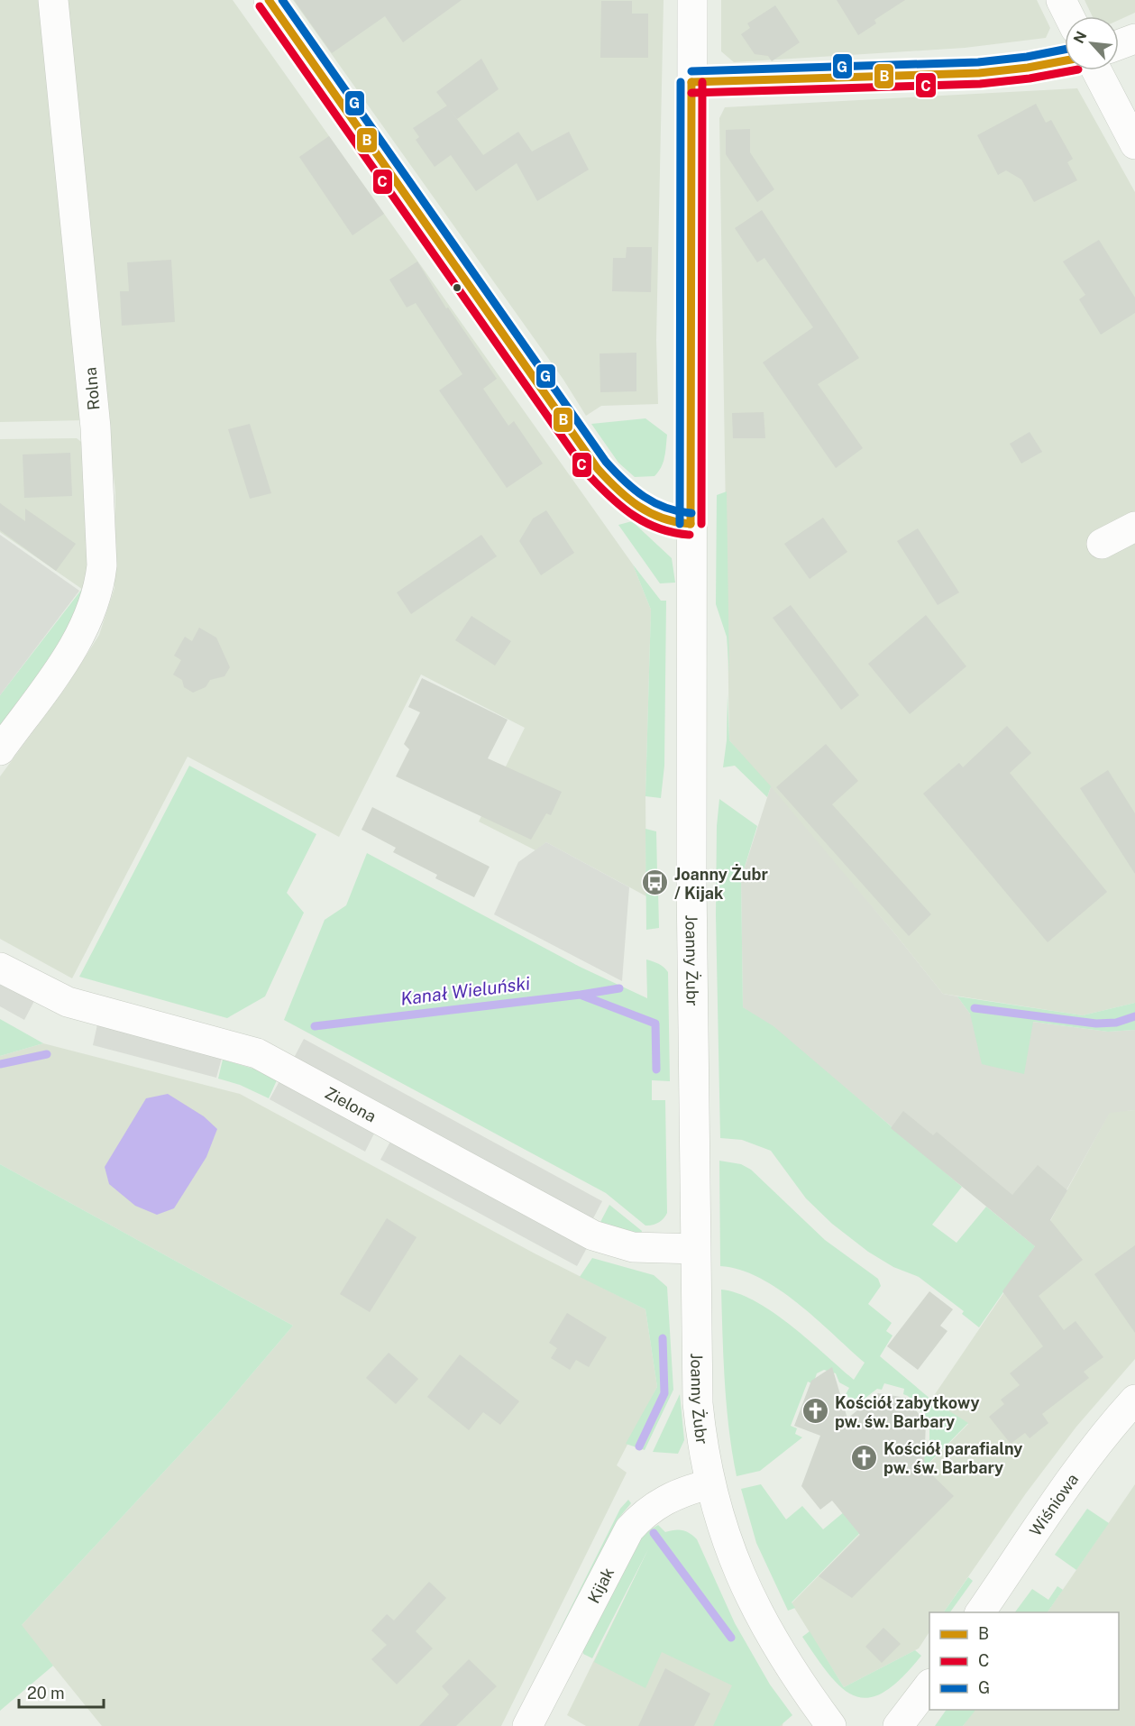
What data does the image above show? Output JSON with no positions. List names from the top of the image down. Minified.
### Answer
{"streets":{"street":["Rolna","Joanny Żubr","Zielona","Wiśniowa","Kijak"]},"crossings":[["Joanny Żubr","Zielona"],["Joanny Żubr","Kijak"]],"water":["Kanał Wieluński"],"places":{"bus stop":["Joanny Żubr / Kijak"],"church":["Kościół zabytkowy pw. św. Barbary","Kościół parafialny pw. św. Barbary"]},"lines":["transit line B","transit line G","transit line C"],"legend":["B","C","G"],"scale_bar":"20 m","north":"top left"}
